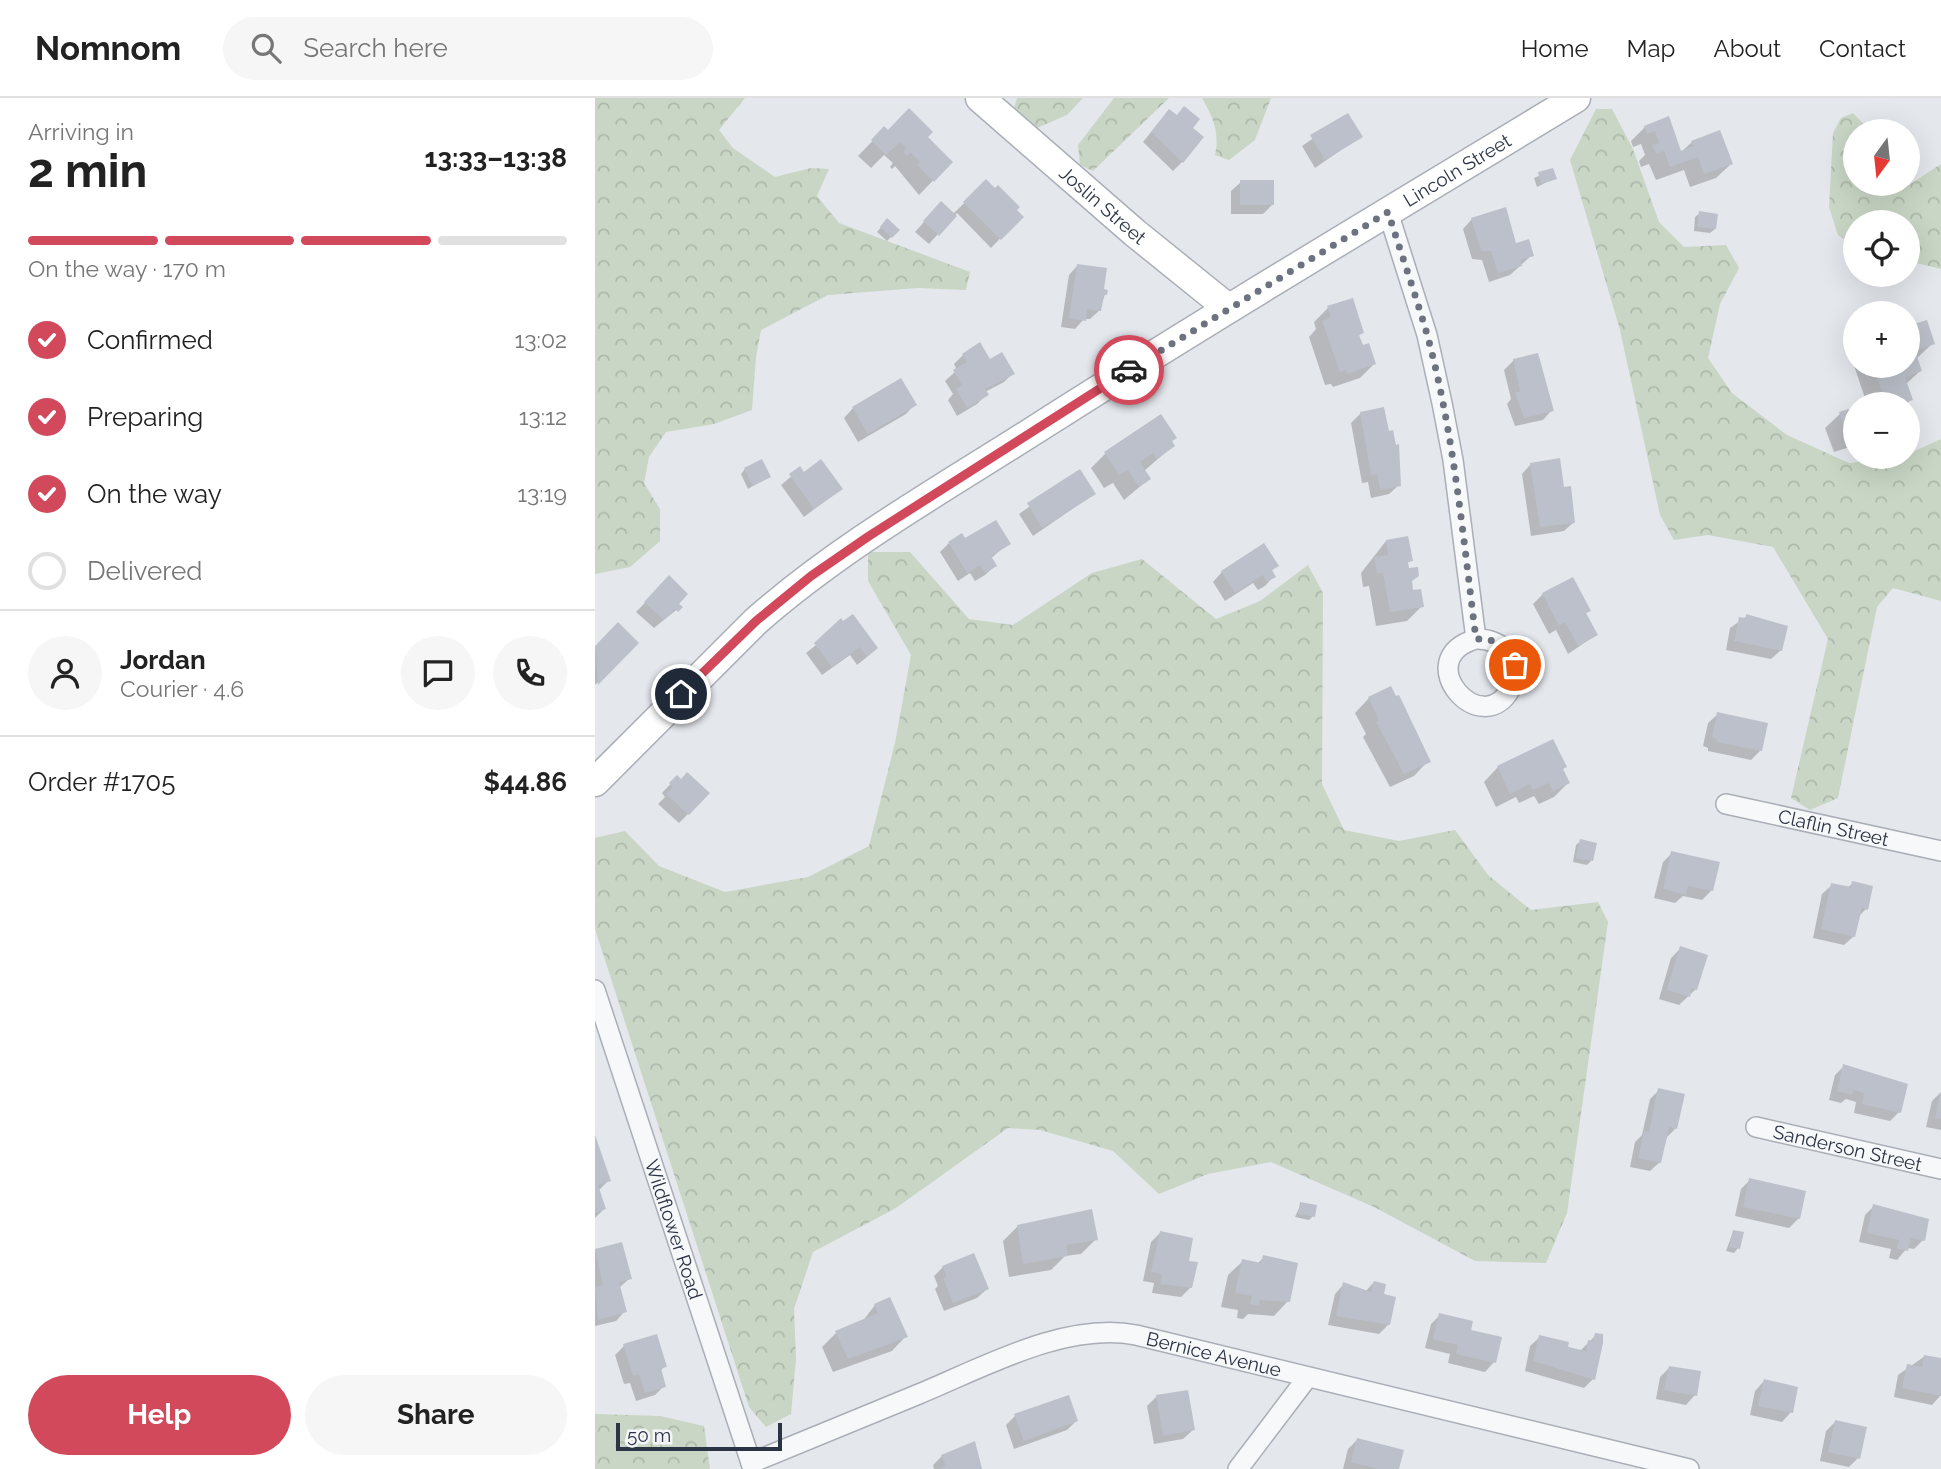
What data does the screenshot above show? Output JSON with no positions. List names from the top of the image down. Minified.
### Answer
{"streets":{"street":["Lincoln Street","Joslin Street","Claflin Street","Sanderson Street","Wildflower Road","Bernice Avenue"]},"crossings":[["Lincoln Street","Joslin Street"],["Wildflower Road","Bernice Avenue"]],"scale_bar":"50 m","north":"bottom","page":{"header":"Nomnom","search":"Search here","nav":["Home","Map","About","Contact"],"heading":["2 min","Arriving in","13:33–13:38"],"panel":["Jordan","Courier · 4.6","Order #1705","$44.86"],"map_buttons":["+","−"],"bar":"On the way · 170 m","list":[["Confirmed","13:02"],["Preparing","13:12"],["On the way","13:19"],"Delivered"],"buttons":["Help","Share"],"scale":"50 m"}}
